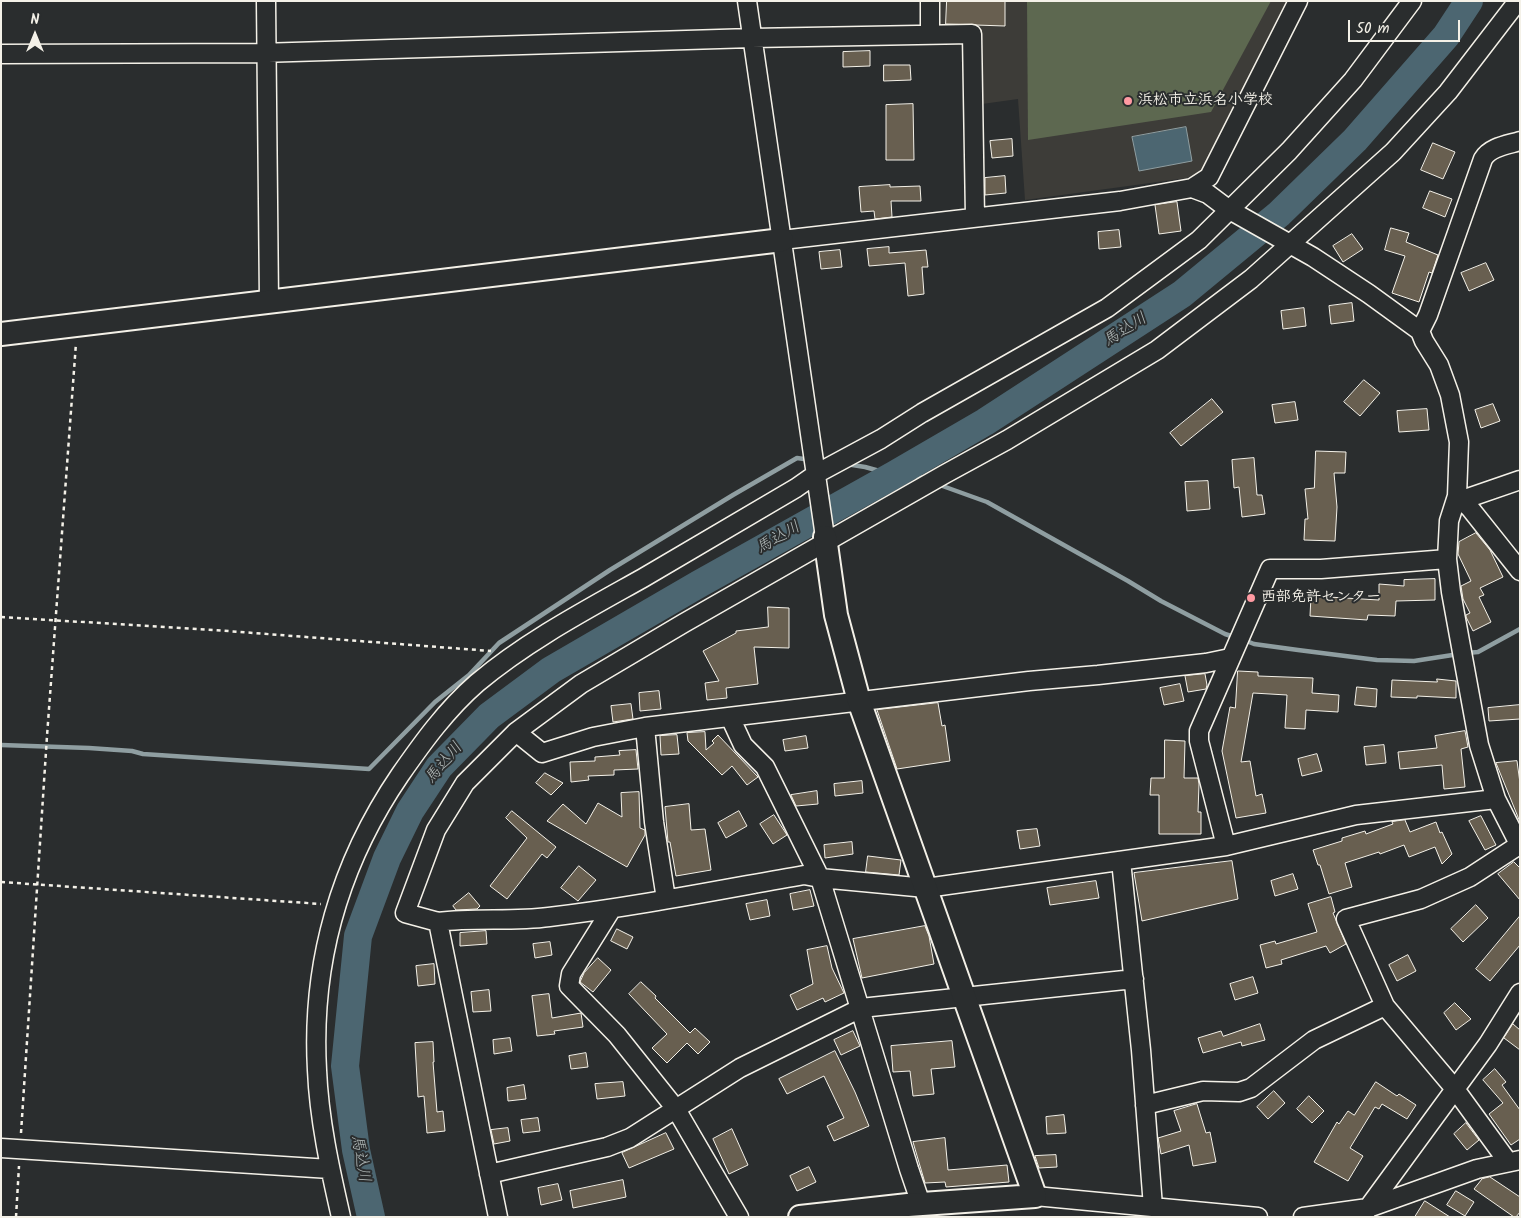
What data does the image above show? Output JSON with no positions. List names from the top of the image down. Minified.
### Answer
{"water":["馬込川"],"places":["浜松市立浜名小学校","西部免許センター"],"scale_bar":"50 m","north":"top"}
